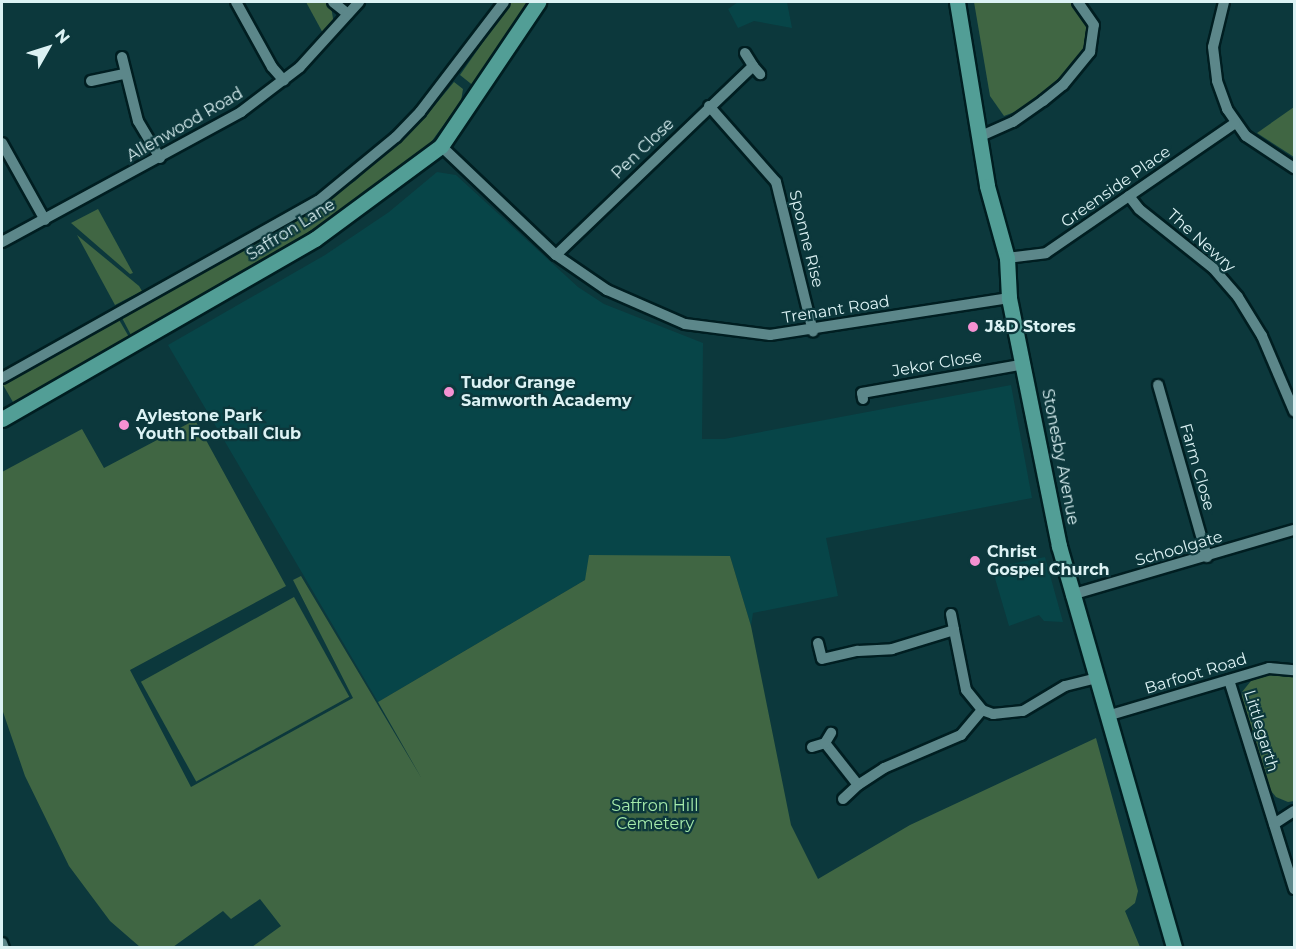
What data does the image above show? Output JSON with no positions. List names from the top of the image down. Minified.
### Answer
{"streets":{"main road":["Saffron Lane","Stonesby Avenue"],"street":["Allenwood Road","Pen Close","Greenside Place","Sponne Rise","The Newry","Trenant Road","Jekor Close","Farm Close","Schoolgate","Barfoot Road","Littlegarth"]},"crossings":[["Pen Close","Sponne Rise"],["Pen Close","Trenant Road"],["Greenside Place","The Newry"],["Greenside Place","Stonesby Avenue"],["Saffron Lane","Trenant Road"],["Sponne Rise","Trenant Road"],["Trenant Road","Stonesby Avenue"],["Jekor Close","Stonesby Avenue"],["Stonesby Avenue","Schoolgate"],["Stonesby Avenue","Barfoot Road"],["Farm Close","Schoolgate"],["Barfoot Road","Littlegarth"]],"parks":["Saffron Hill Cemetery"],"places":["J&D Stores","Tudor Grange Samworth Academy","Aylestone Park Youth Football Club","Christ Gospel Church"],"north":"top right"}
